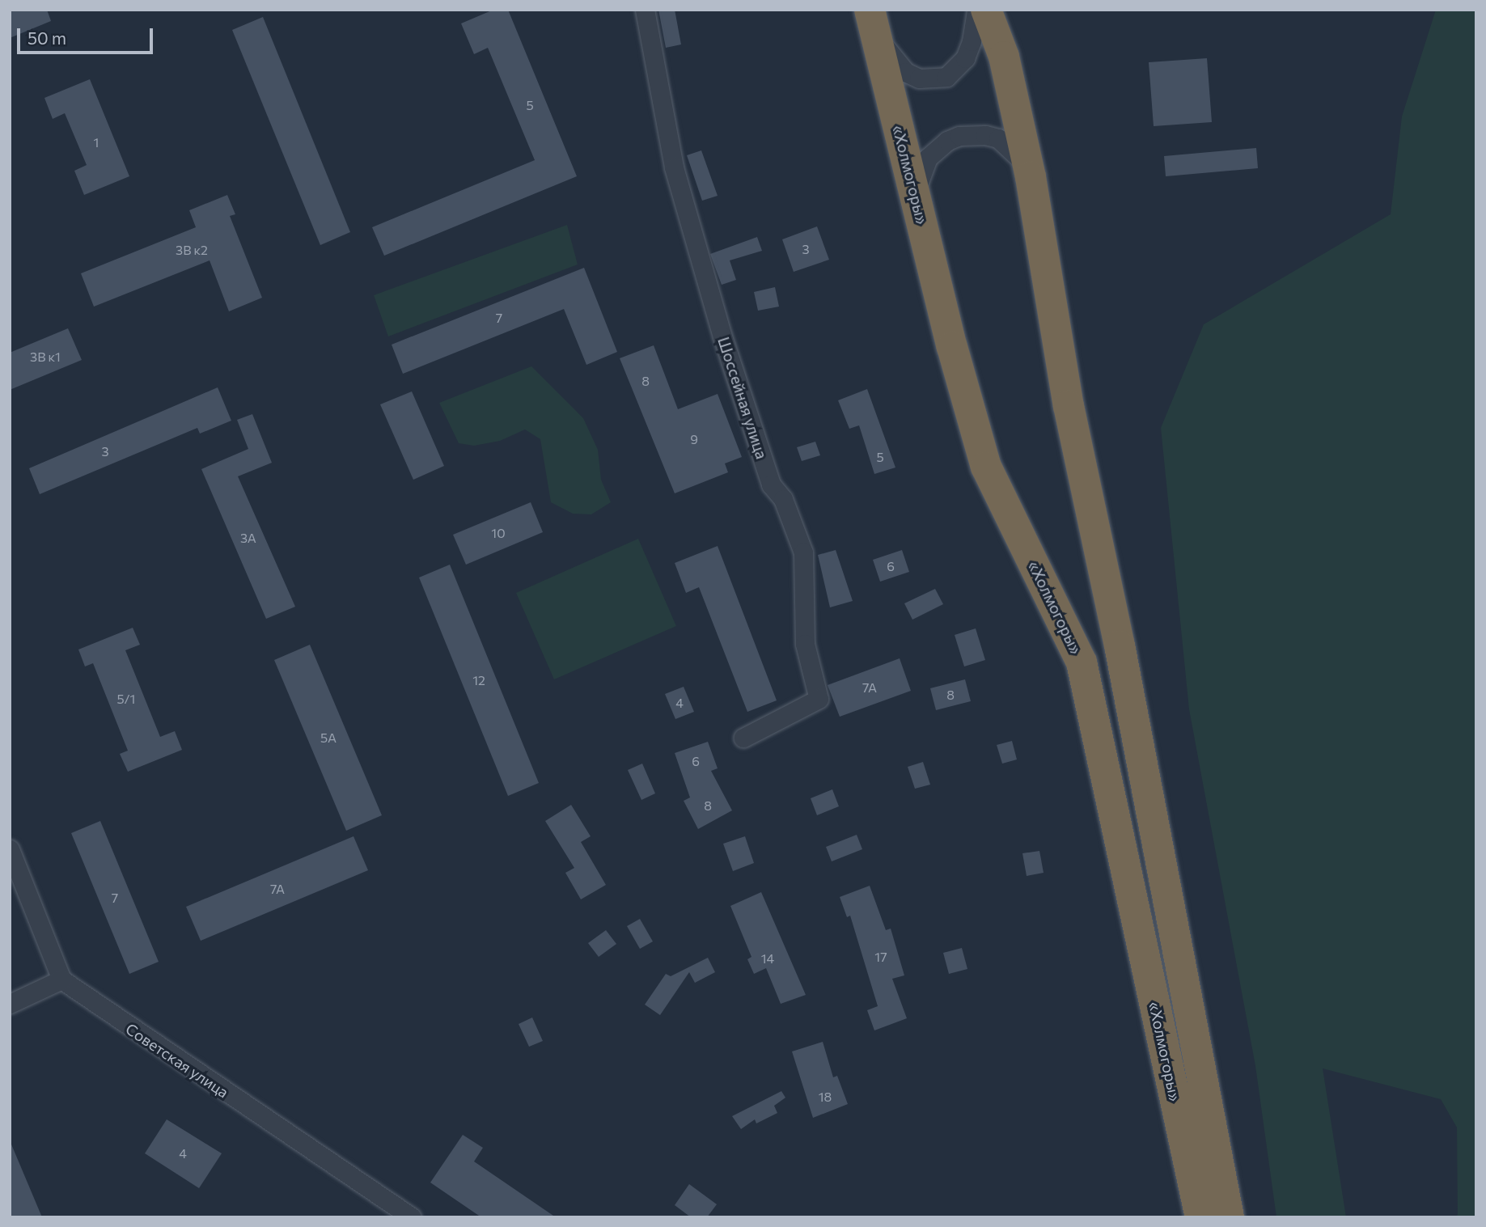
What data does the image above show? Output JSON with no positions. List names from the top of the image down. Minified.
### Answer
{"streets":{"highway":["«Холмогоры»"],"street":["Шоссейная улица","Советская улица"]},"house_numbers":["5","1","3","3В к2","7","3В к1","8","9","3","5","10","3А","6","12","7А","8","5/1","4","5А","6","8","7А","7","17","14","18","4"],"scale_bar":"50 m"}
